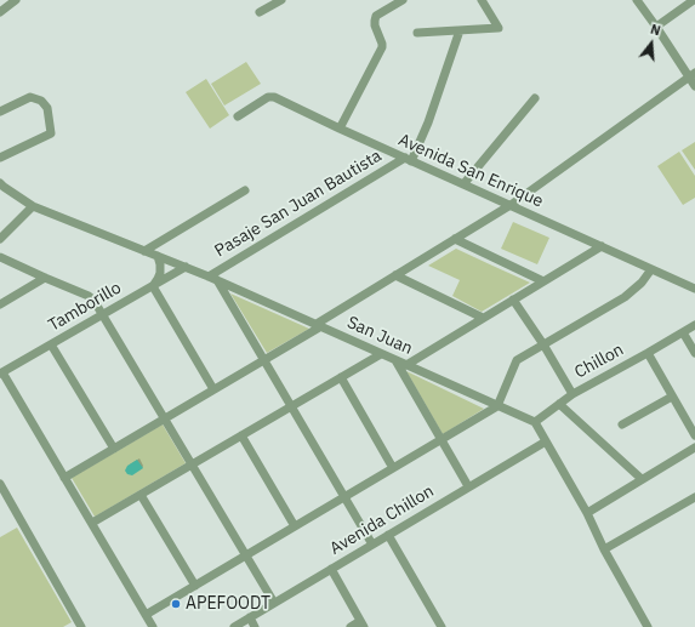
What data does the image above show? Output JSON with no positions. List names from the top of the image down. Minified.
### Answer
{"streets":{"street":["Avenida San Enrique","Pasaje San Juan Bautista","Tamborillo","San Juan","Chillon","Avenida Chillon"]},"crossings":[["Avenida San Enrique","Pasaje San Juan Bautista"],["Pasaje San Juan Bautista","San Juan"],["Tamborillo","San Juan"],["San Juan","Chillon"]],"places":["APEFOODT"],"north":"top"}
